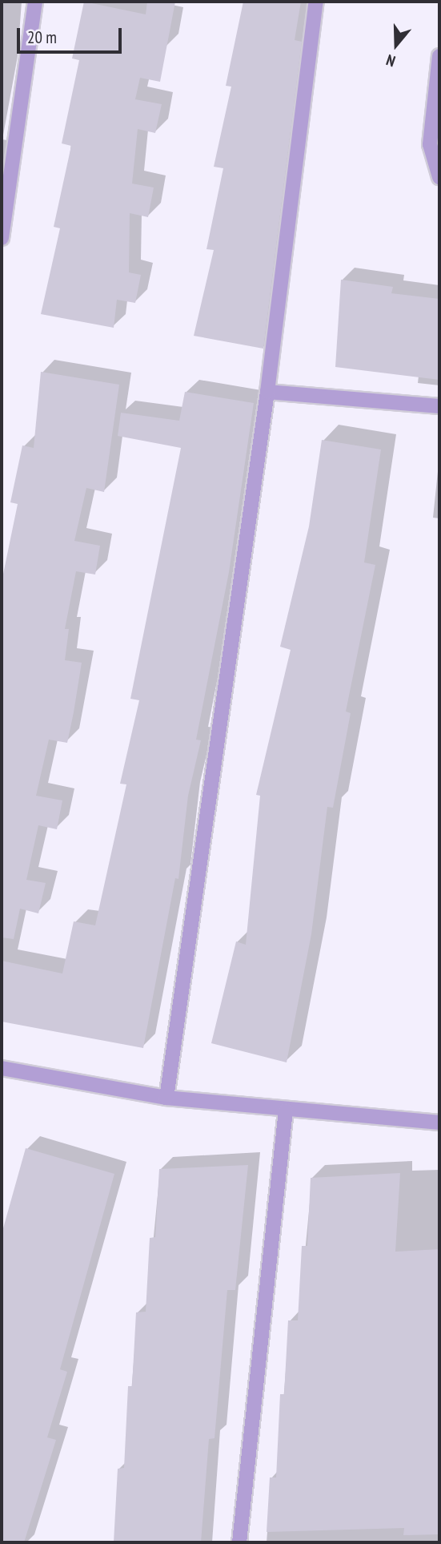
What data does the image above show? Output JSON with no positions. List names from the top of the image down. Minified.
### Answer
{"scale_bar":"20 m","north":"bottom"}
